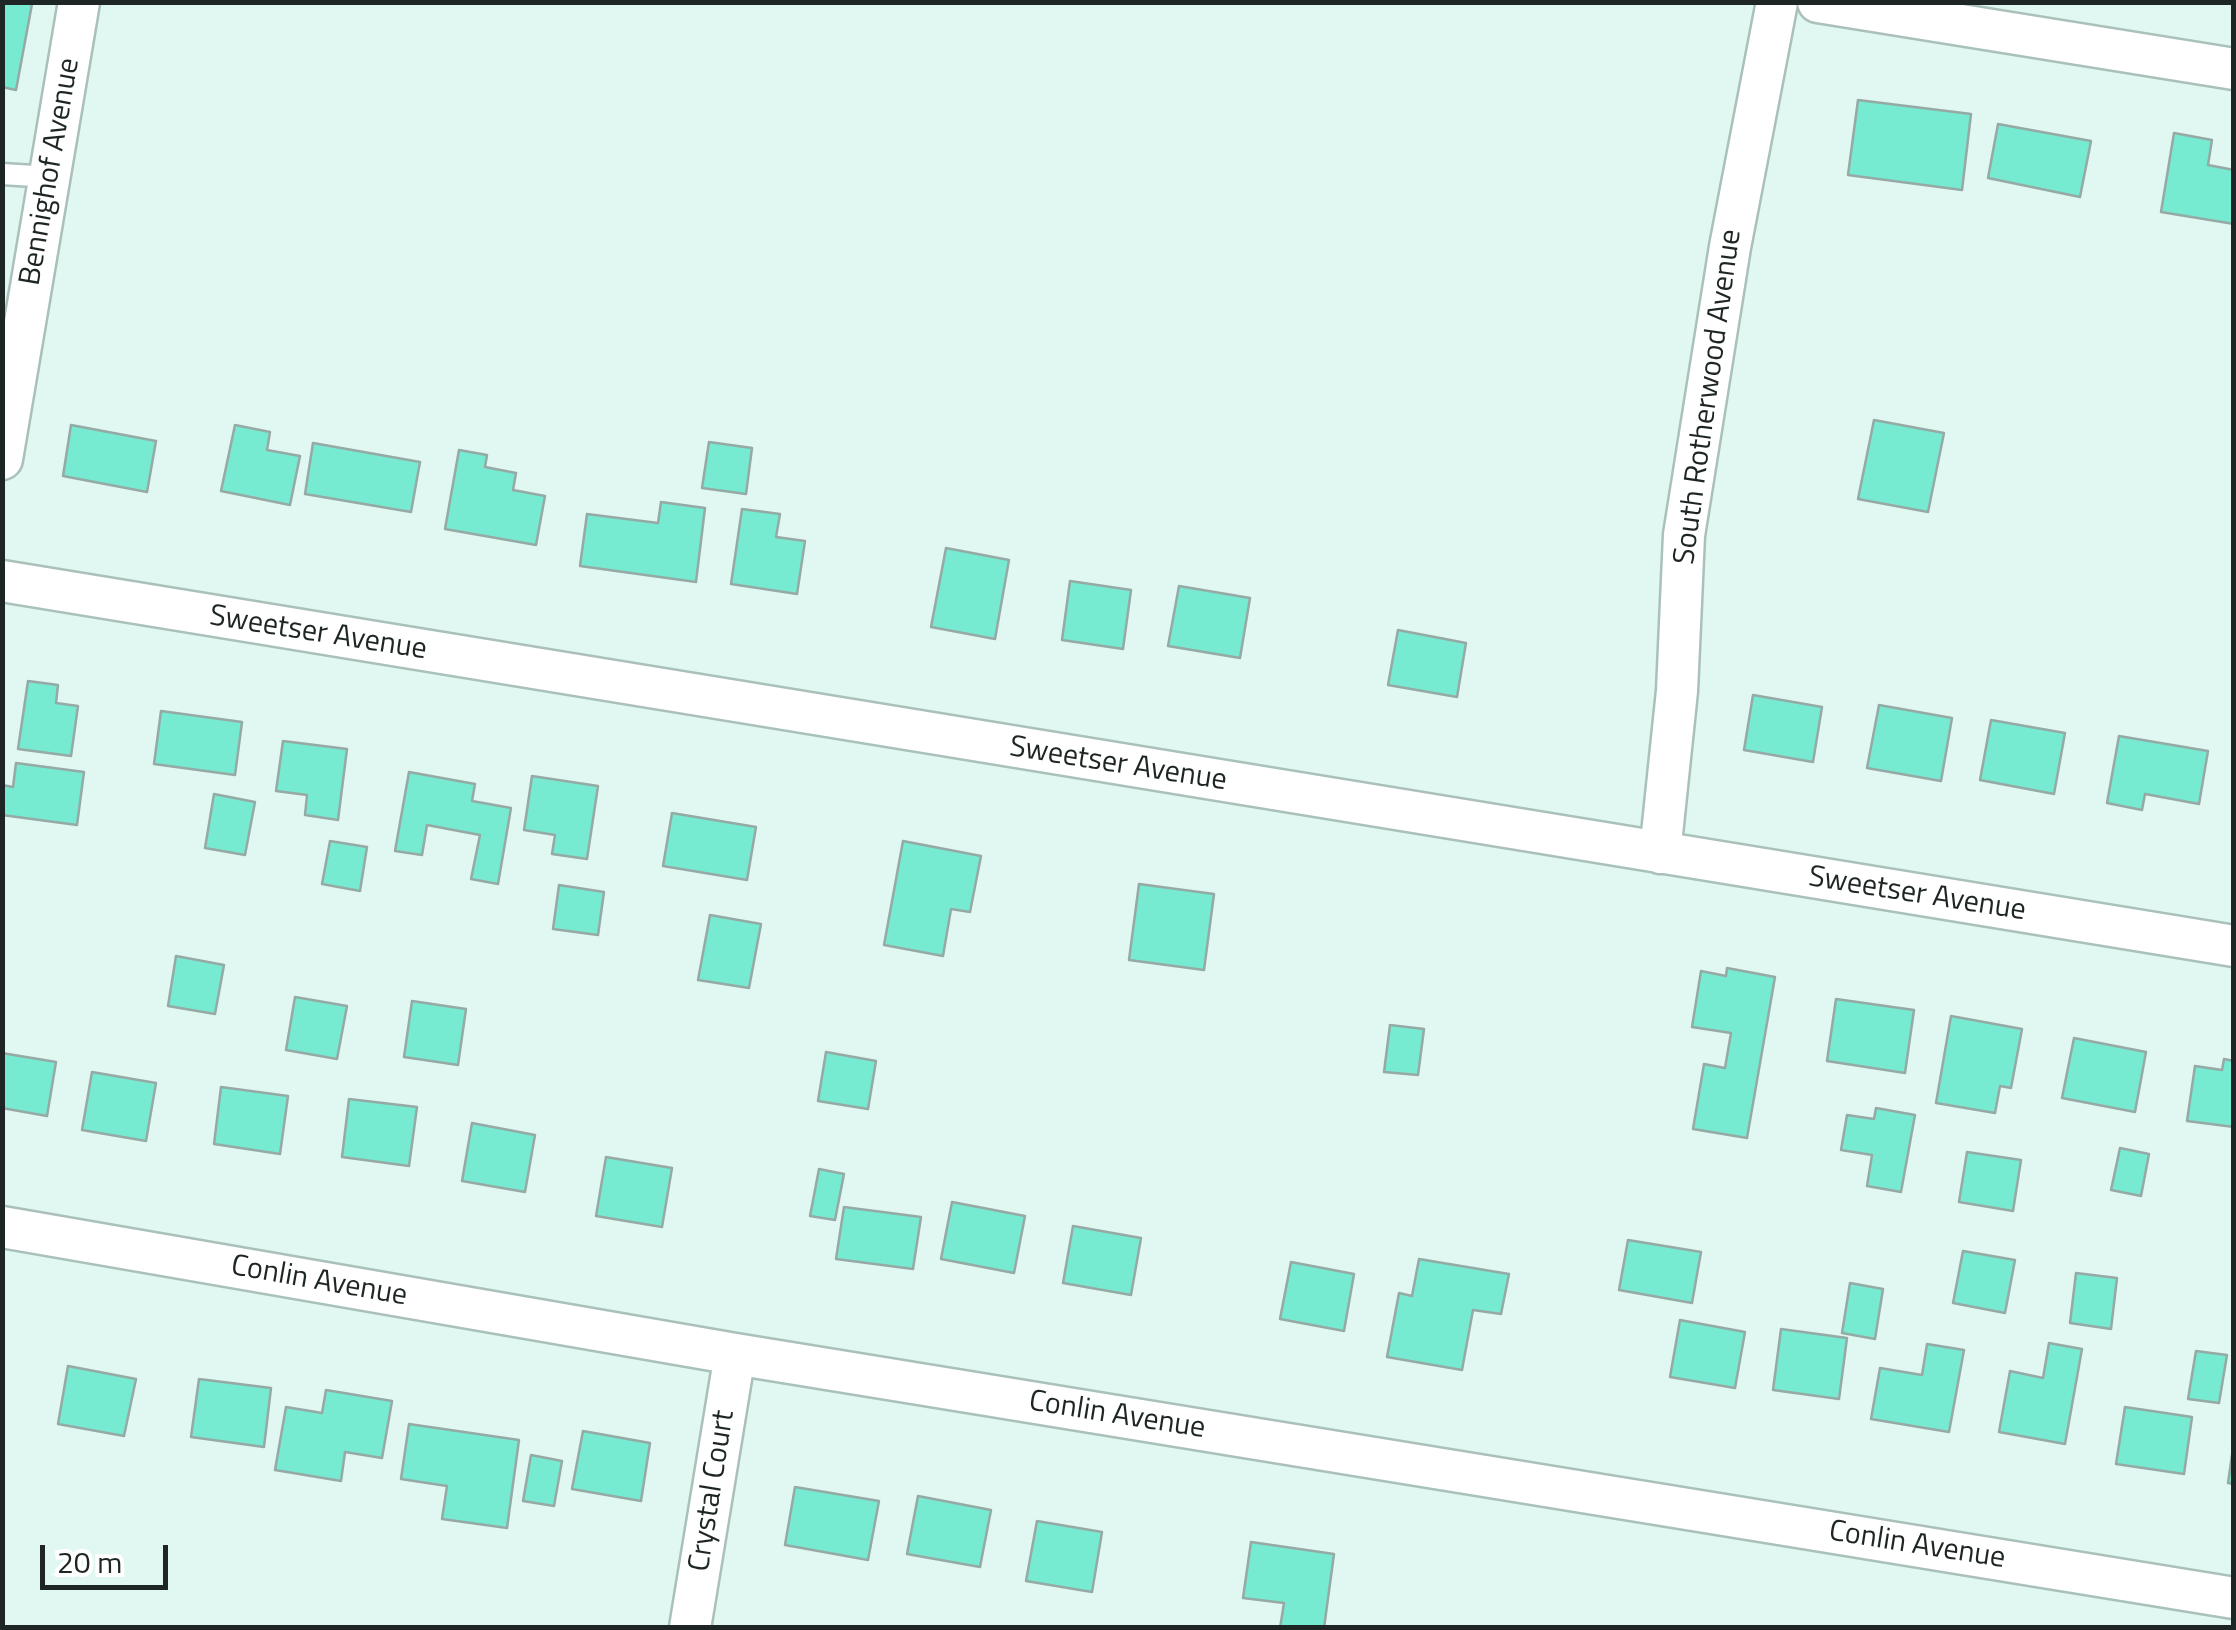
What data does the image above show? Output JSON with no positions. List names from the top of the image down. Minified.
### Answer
{"streets":{"street":["Bennighof Avenue","South Rotherwood Avenue","Sweetser Avenue","Conlin Avenue","Crystal Court"]},"crossings":[["South Rotherwood Avenue","Sweetser Avenue"],["Conlin Avenue","Crystal Court"]],"scale_bar":"20 m"}
